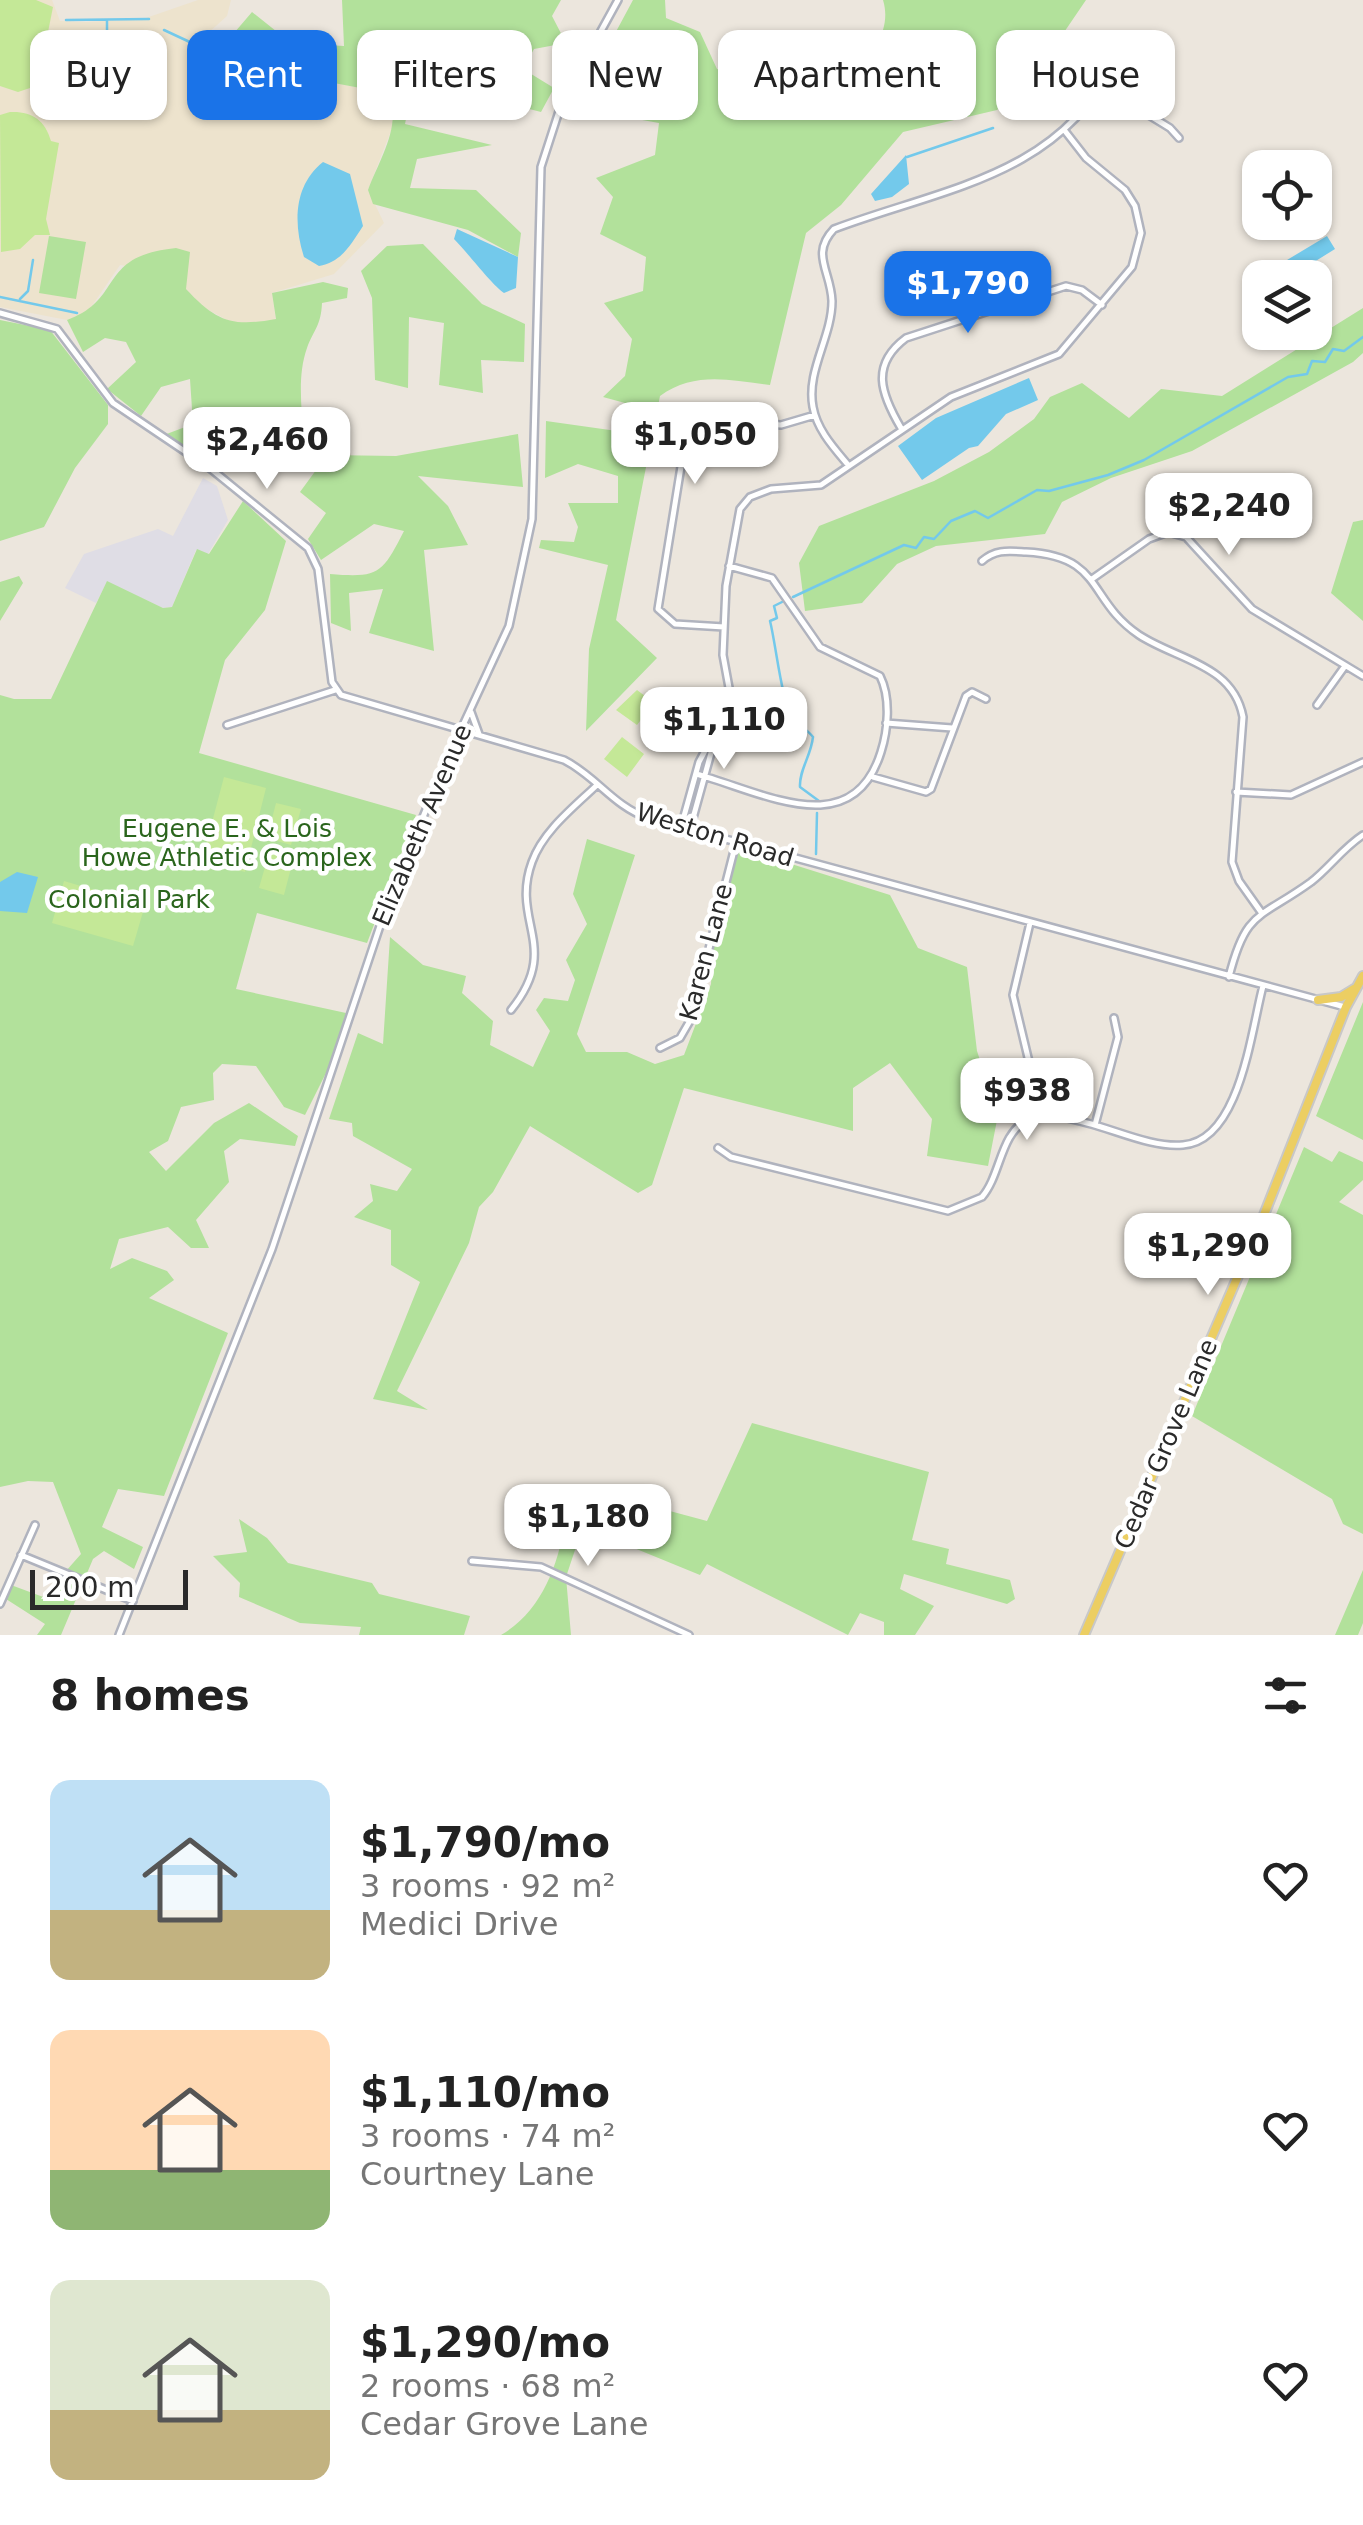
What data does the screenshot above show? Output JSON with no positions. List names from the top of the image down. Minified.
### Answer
{"streets":{"main road":["Cedar Grove Lane"],"street":["Elizabeth Avenue","Weston Road","Karen Lane"]},"crossings":[["Elizabeth Avenue","Weston Road"],["Weston Road","Karen Lane"],["Weston Road","Cedar Grove Lane"]],"parks":["Eugene E. & Lois Howe Athletic Complex","Colonial Park"],"scale_bar":"200 m","page":{"chip":["Buy","Rent","Filters","New","Apartment","House"],"price":["$1,790","$1,050","$2,460","$2,240","$1,110","$938","$1,290","$1,180"],"scale":"200 m","heading":"8 homes","list":[{"name":"$1,790/mo","note":"3 rooms · 92 m² · Medici Drive"},{"name":"$1,110/mo","note":"3 rooms · 74 m² · Courtney Lane"},{"name":"$1,290/mo","note":"2 rooms · 68 m² · Cedar Grove Lane"}]}}
